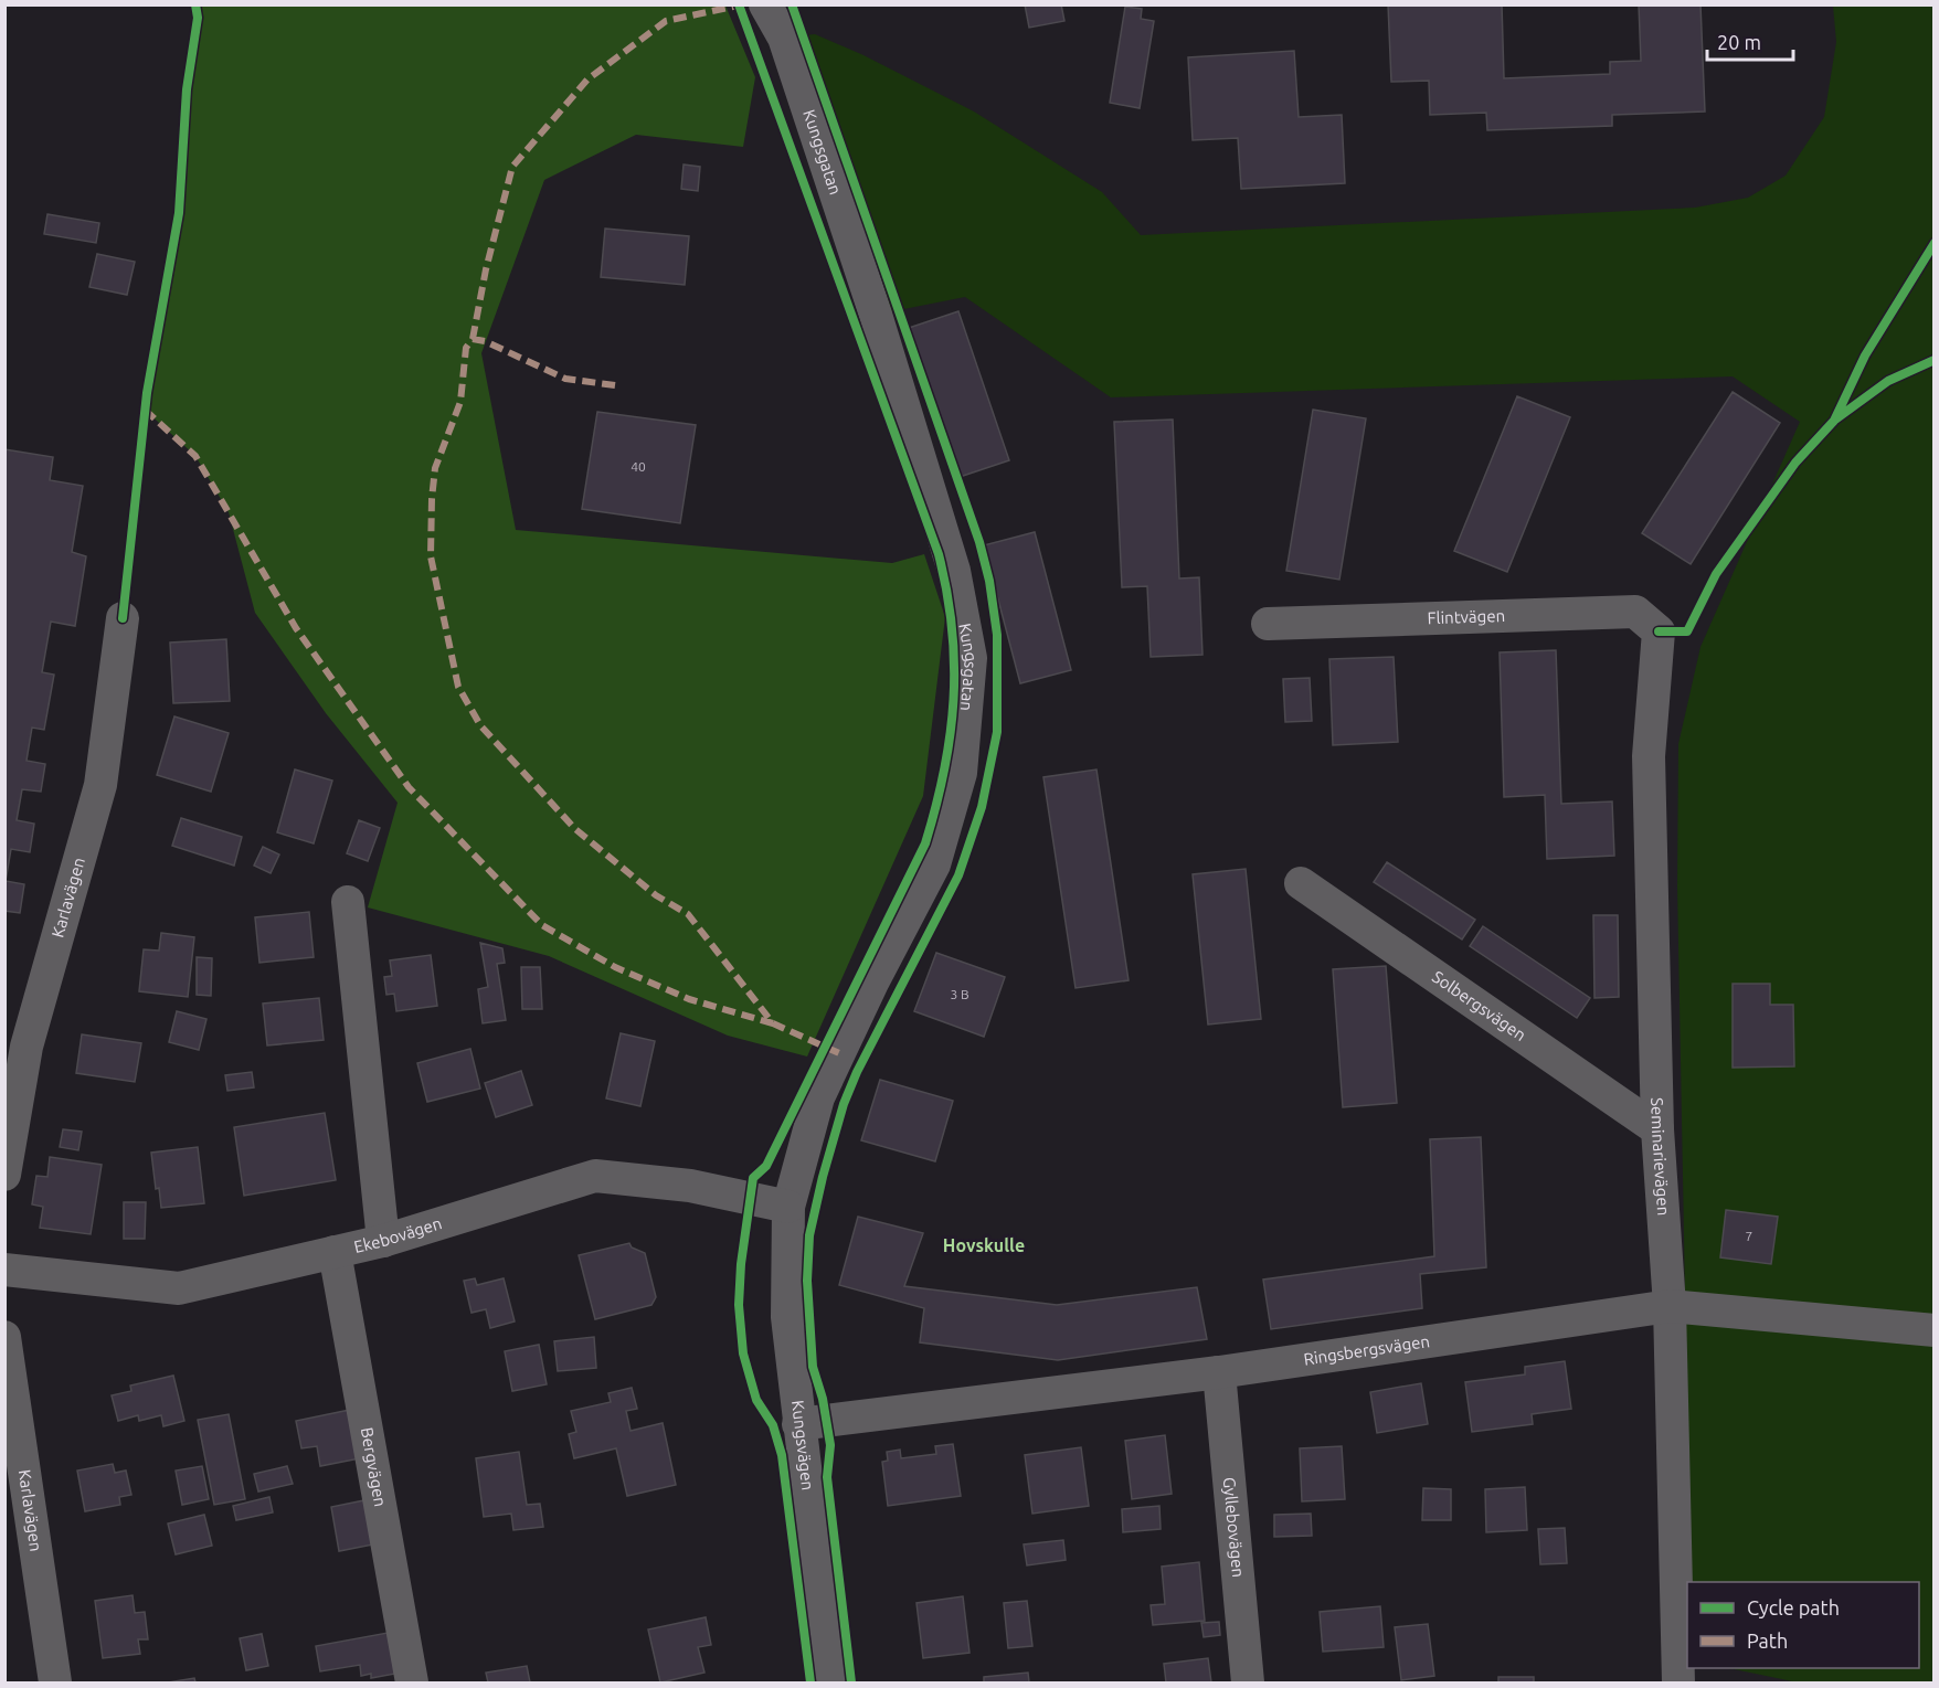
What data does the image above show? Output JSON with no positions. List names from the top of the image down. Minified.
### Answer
{"streets":{"street":["Kungsgatan","Flintvägen","Karlavägen","Solbergsvägen","Seminarievägen","Ekebovägen","Ringsbergsvägen","Kungsvägen","Bergvägen","Gyllebovägen"]},"crossings":[["Kungsgatan","Ekebovägen"],["Kungsgatan","Kungsvägen"],["Flintvägen","Seminarievägen"],["Solbergsvägen","Seminarievägen"],["Seminarievägen","Ringsbergsvägen"],["Ekebovägen","Kungsvägen"],["Ekebovägen","Bergvägen"],["Ringsbergsvägen","Kungsvägen"],["Ringsbergsvägen","Gyllebovägen"]],"districts":["Hovskulle"],"house_numbers":["40","3 B","7"],"legend":["Cycle path","Path"],"scale_bar":"20 m"}
